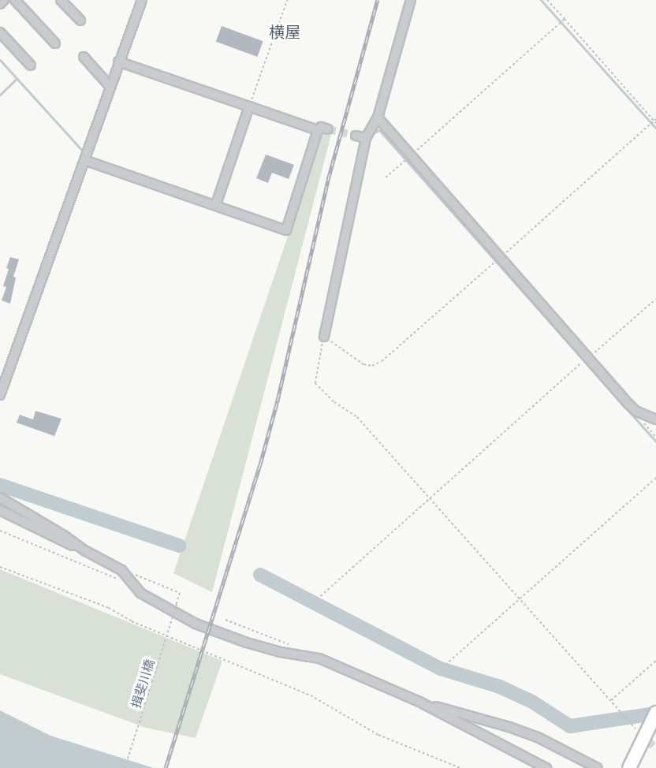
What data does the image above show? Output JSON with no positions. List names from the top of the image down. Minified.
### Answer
{"streets":{"path":["揖斐川橋"]},"districts":["横屋"]}
